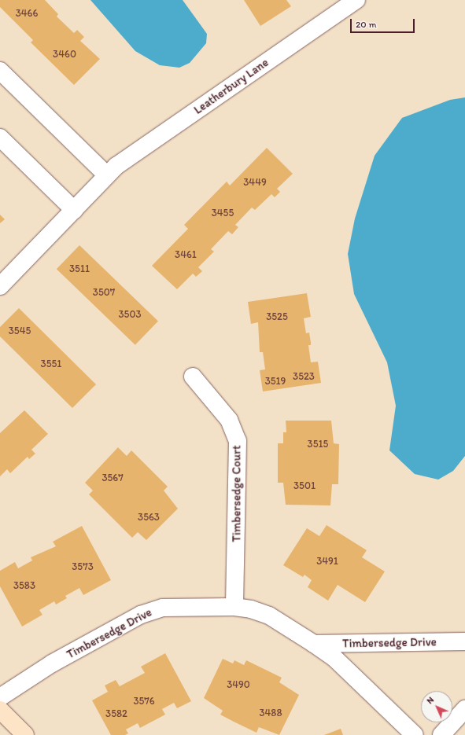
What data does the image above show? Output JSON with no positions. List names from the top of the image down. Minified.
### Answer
{"streets":{"street":["Leatherbury Lane","Timbersedge Court","Timbersedge Drive"]},"crossings":[["Timbersedge Court","Timbersedge Drive"]],"house_numbers":["3466","3460","3449","3455","3461","3511","3507","3503","3525","3545","3551","3523","3519","3515","3567","3501","3563","3491","3573","3583","3490","3576","3488","3582"],"scale_bar":"20 m","north":"top left"}
